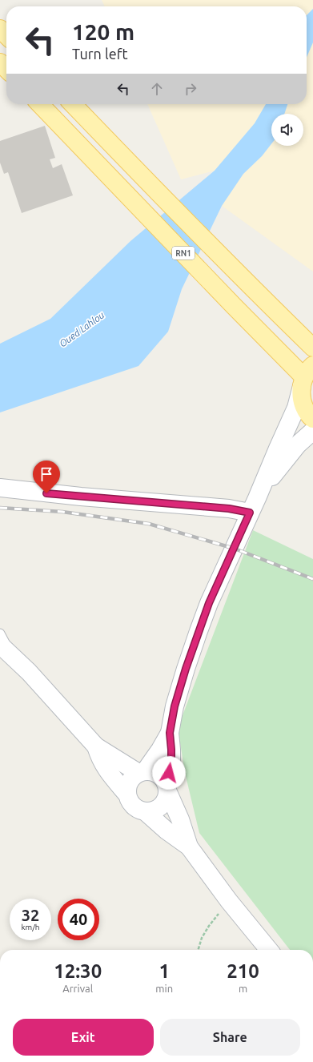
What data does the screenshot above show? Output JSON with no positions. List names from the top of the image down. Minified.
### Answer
{"streets":{"main road":["RN1"]},"water":["Oued Lahlou"],"page":{"turn":["120 m","Turn left"],"speed":"32 km/h","limit":"40","eta":["12:30","Arrival","1","min","210","m"],"buttons":["Exit","Share"]}}
